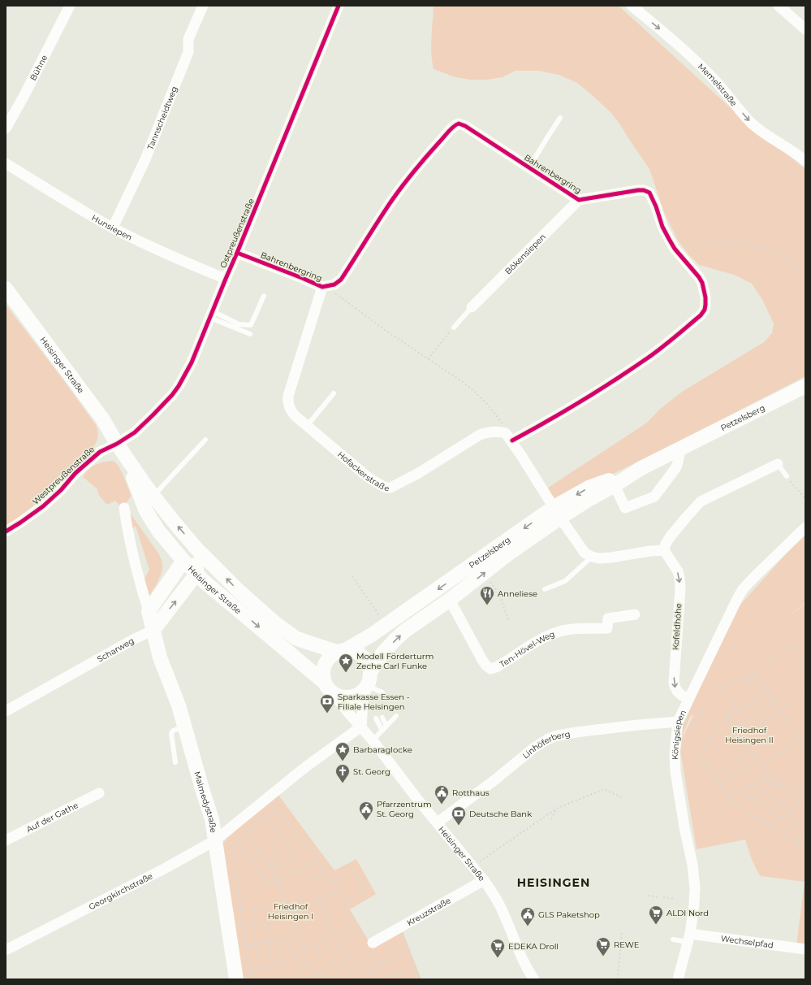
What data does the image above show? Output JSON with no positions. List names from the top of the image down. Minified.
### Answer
{"streets":{"main road":["Heisinger Straße","Petzelsberg","Malmedystraße"],"street":["Bühne","Memelstraße","Tannscheidtweg","Bahrenbergring","Hunsiepen","Ostpreußenstraße","Bökensiepen","Hofackerstraße","Westpreußenstraße","Kofeldhöhe","Scharweg","Ten-Hövel-Weg","Königsiepen","Linhöferberg","Auf der Gathe","Georgkirchstraße","Kreuzstraße","Wechselpfad"]},"crossings":[["Tannscheidtweg","Hunsiepen"],["Bahrenbergring","Ostpreußenstraße"],["Bahrenbergring","Bökensiepen"],["Bahrenbergring","Hofackerstraße"],["Hunsiepen","Ostpreußenstraße"],["Ostpreußenstraße","Heisinger Straße"],["Ostpreußenstraße","Westpreußenstraße"],["Heisinger Straße","Petzelsberg"],["Heisinger Straße","Westpreußenstraße"],["Heisinger Straße","Linhöferberg"],["Heisinger Straße","Georgkirchstraße"],["Heisinger Straße","Kreuzstraße"],["Petzelsberg","Ten-Hövel-Weg"],["Kofeldhöhe","Königsiepen"],["Scharweg","Malmedystraße"],["Königsiepen","Linhöferberg"],["Königsiepen","Wechselpfad"],["Malmedystraße","Georgkirchstraße"]],"one_way":["Memelstraße","Kofeldhöhe"],"districts":["HEISINGEN"],"parks":["Friedhof Heisingen II","Friedhof Heisingen I"],"places":{"restaurant":["Anneliese"],"place":["Modell Förderturm Zeche Carl Funke","Barbaraglocke"],"bank":["Sparkasse Essen - Filiale Heisingen","Deutsche Bank"],"church":["St. Georg"],"public building":["Rotthaus","Pfarrzentrum St. Georg","GLS Paketshop"],"supermarket":["ALDI Nord","REWE","EDEKA Droll"]}}
